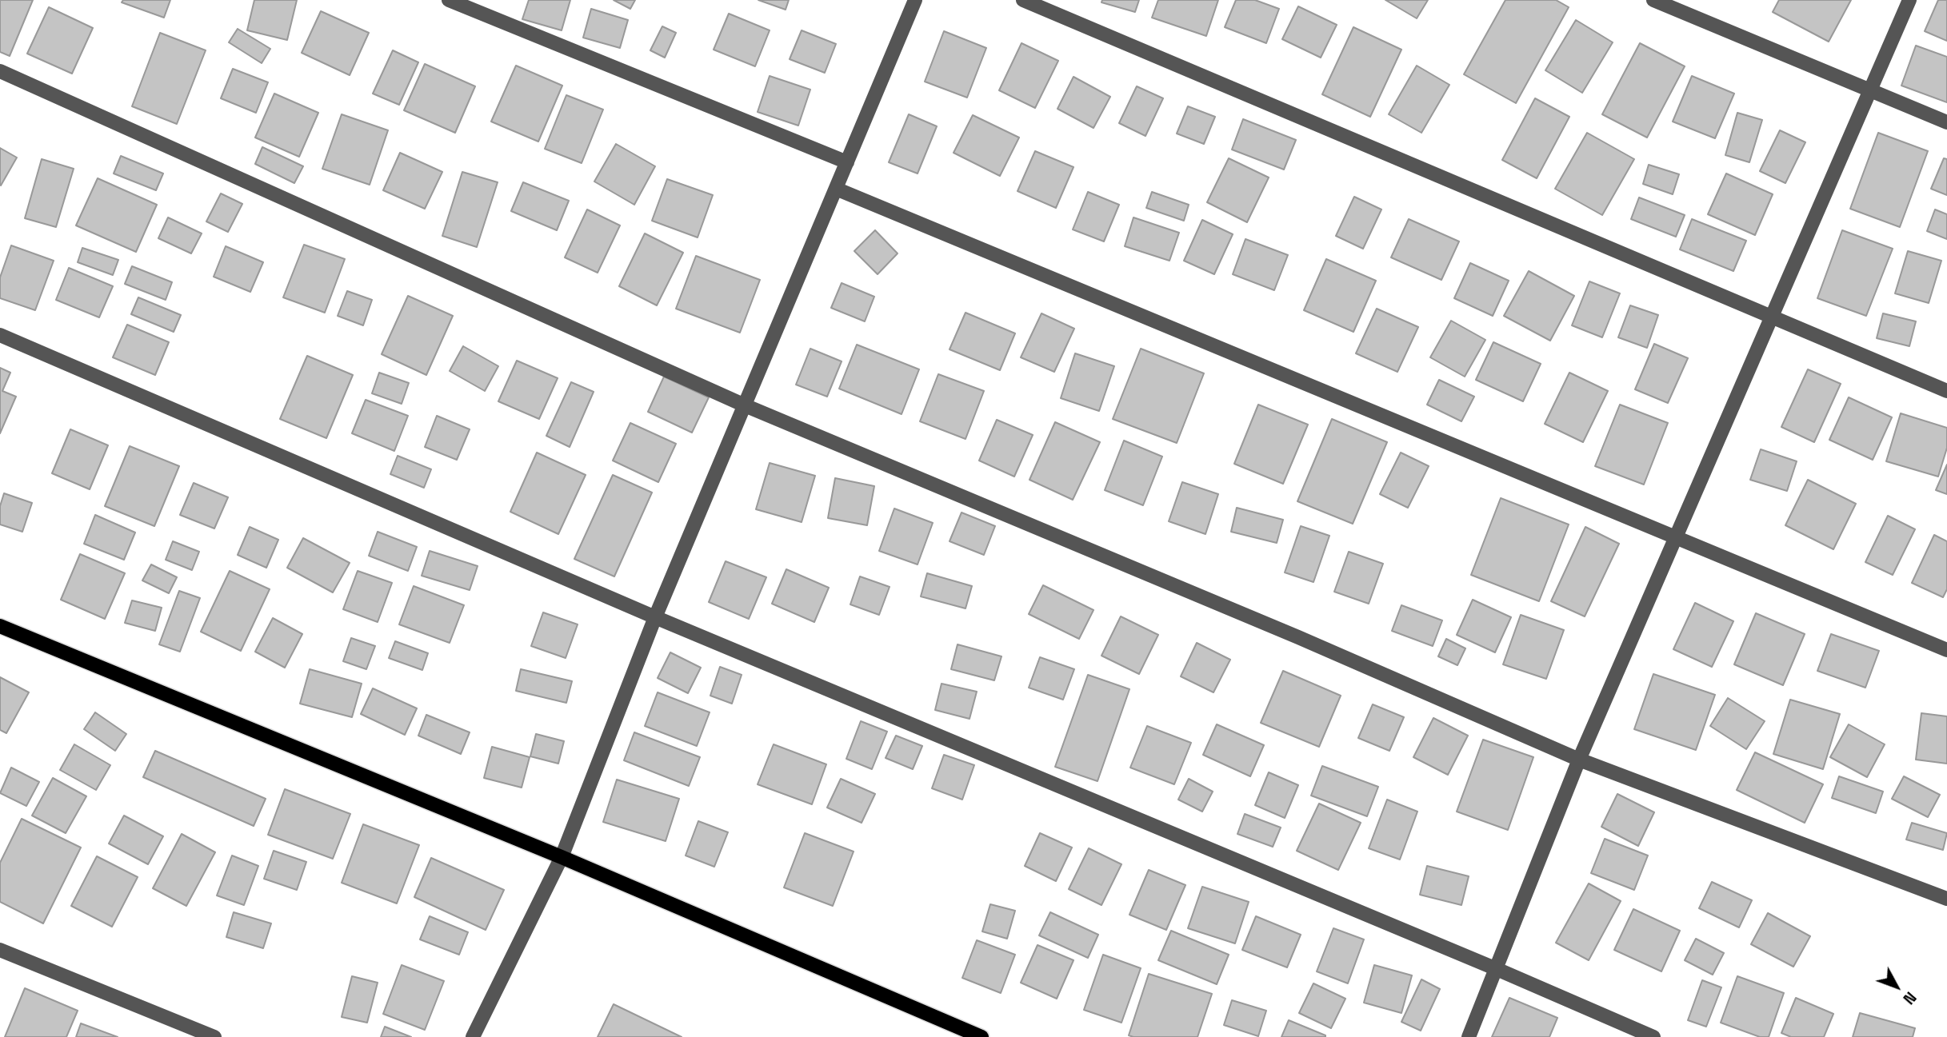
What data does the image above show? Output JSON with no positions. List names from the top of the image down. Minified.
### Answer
{"north":"bottom right"}
